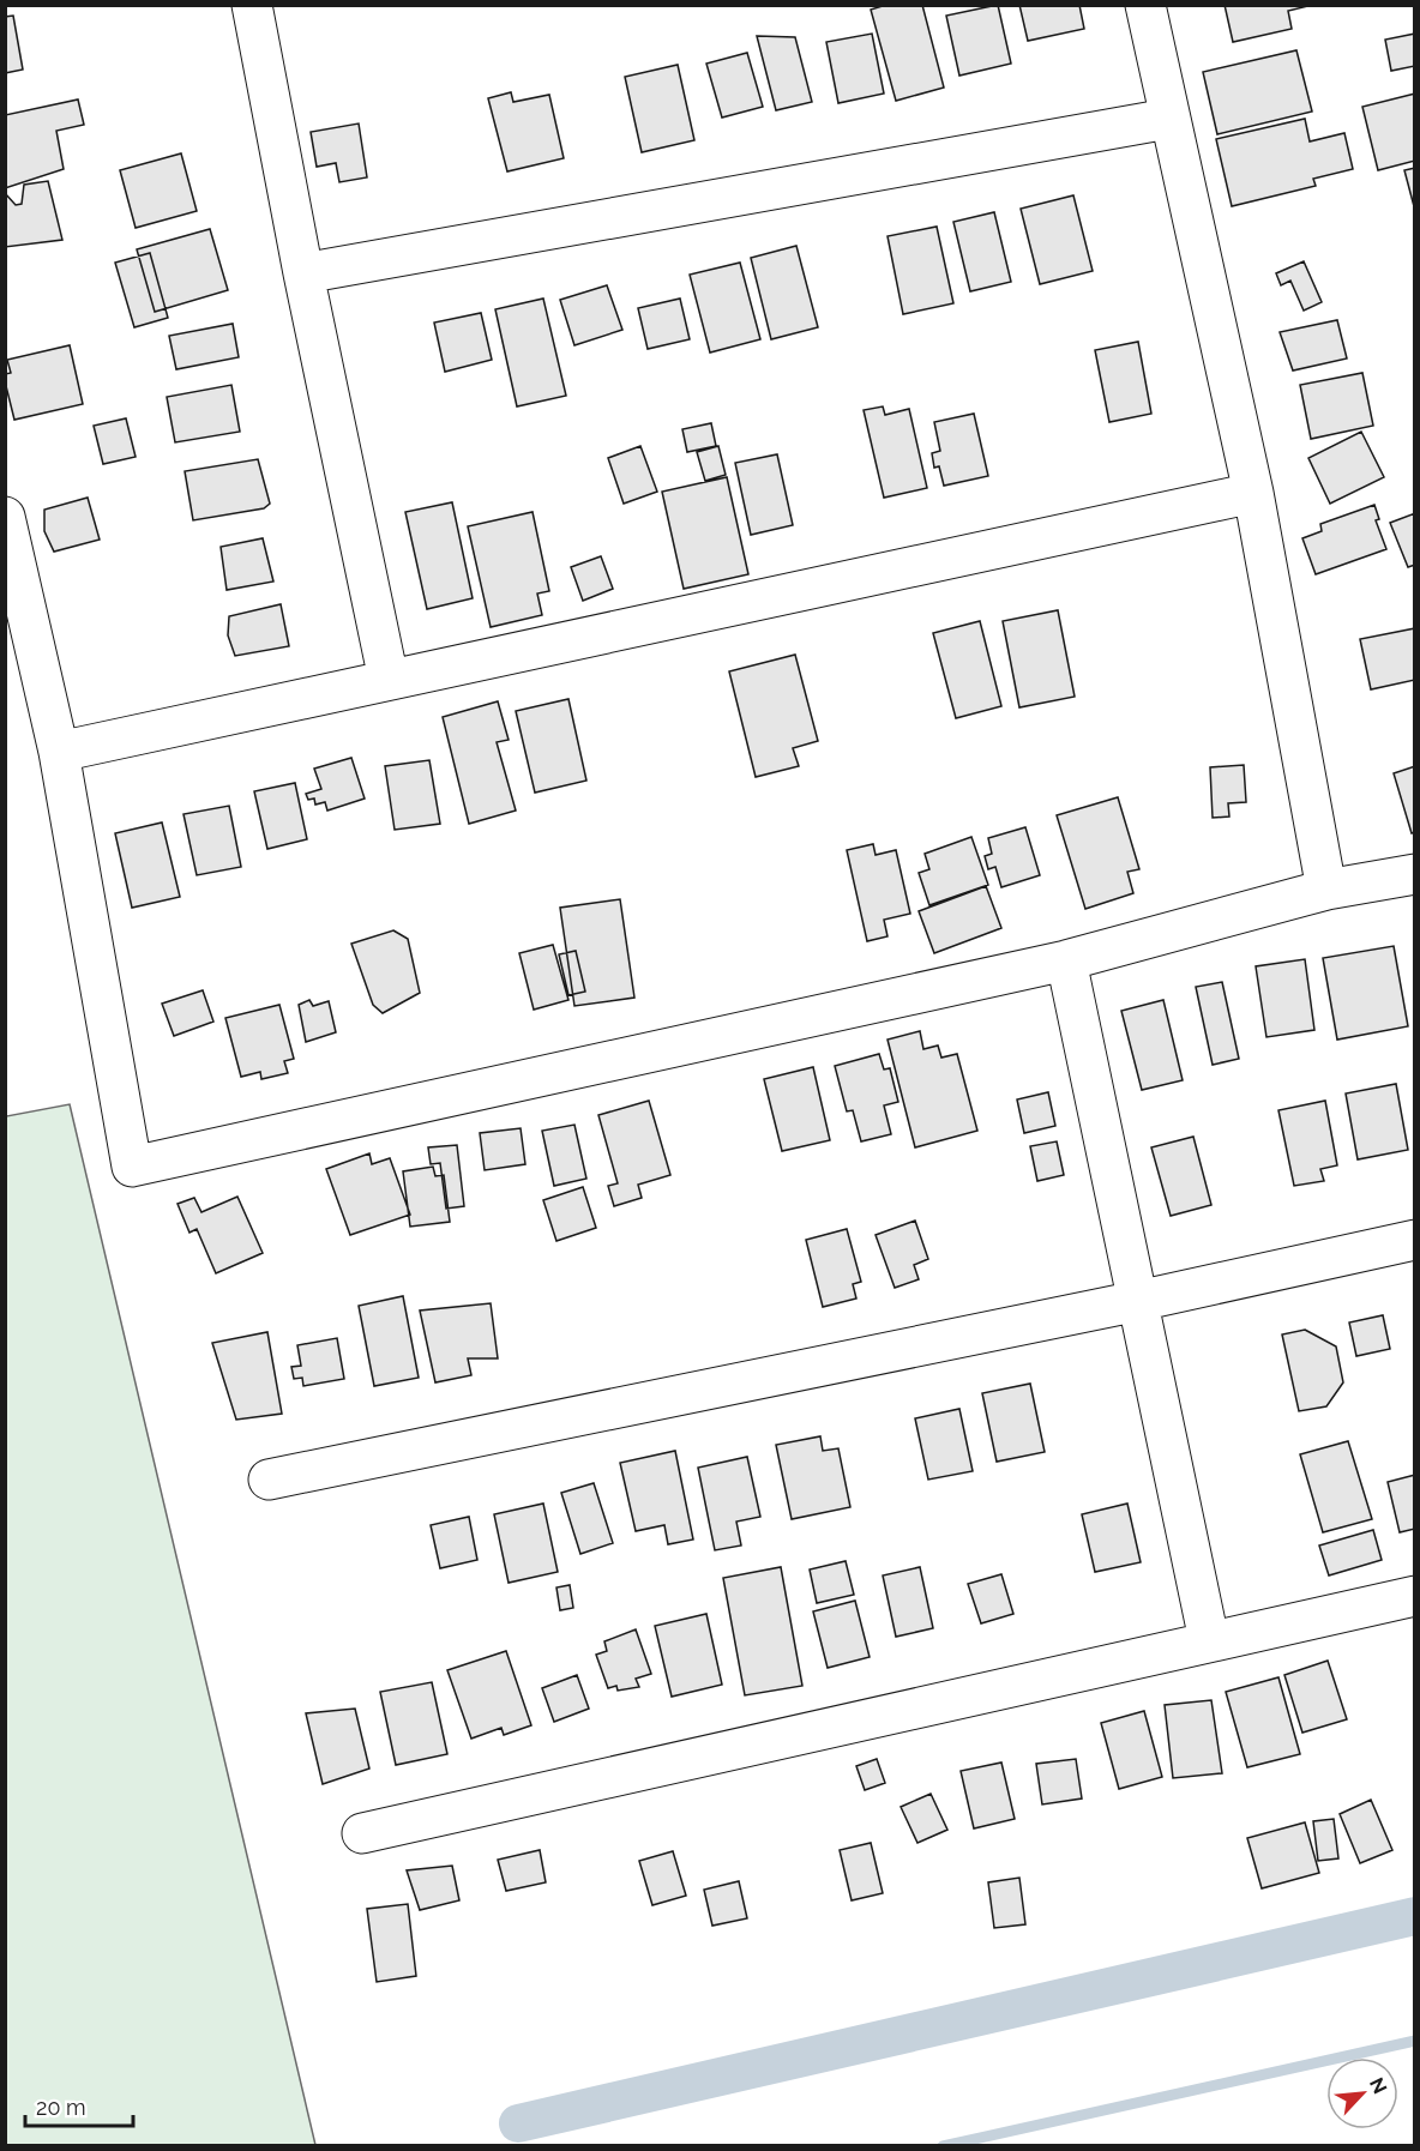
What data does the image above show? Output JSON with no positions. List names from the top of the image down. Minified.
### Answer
{"scale_bar":"20 m","north":"top right"}
